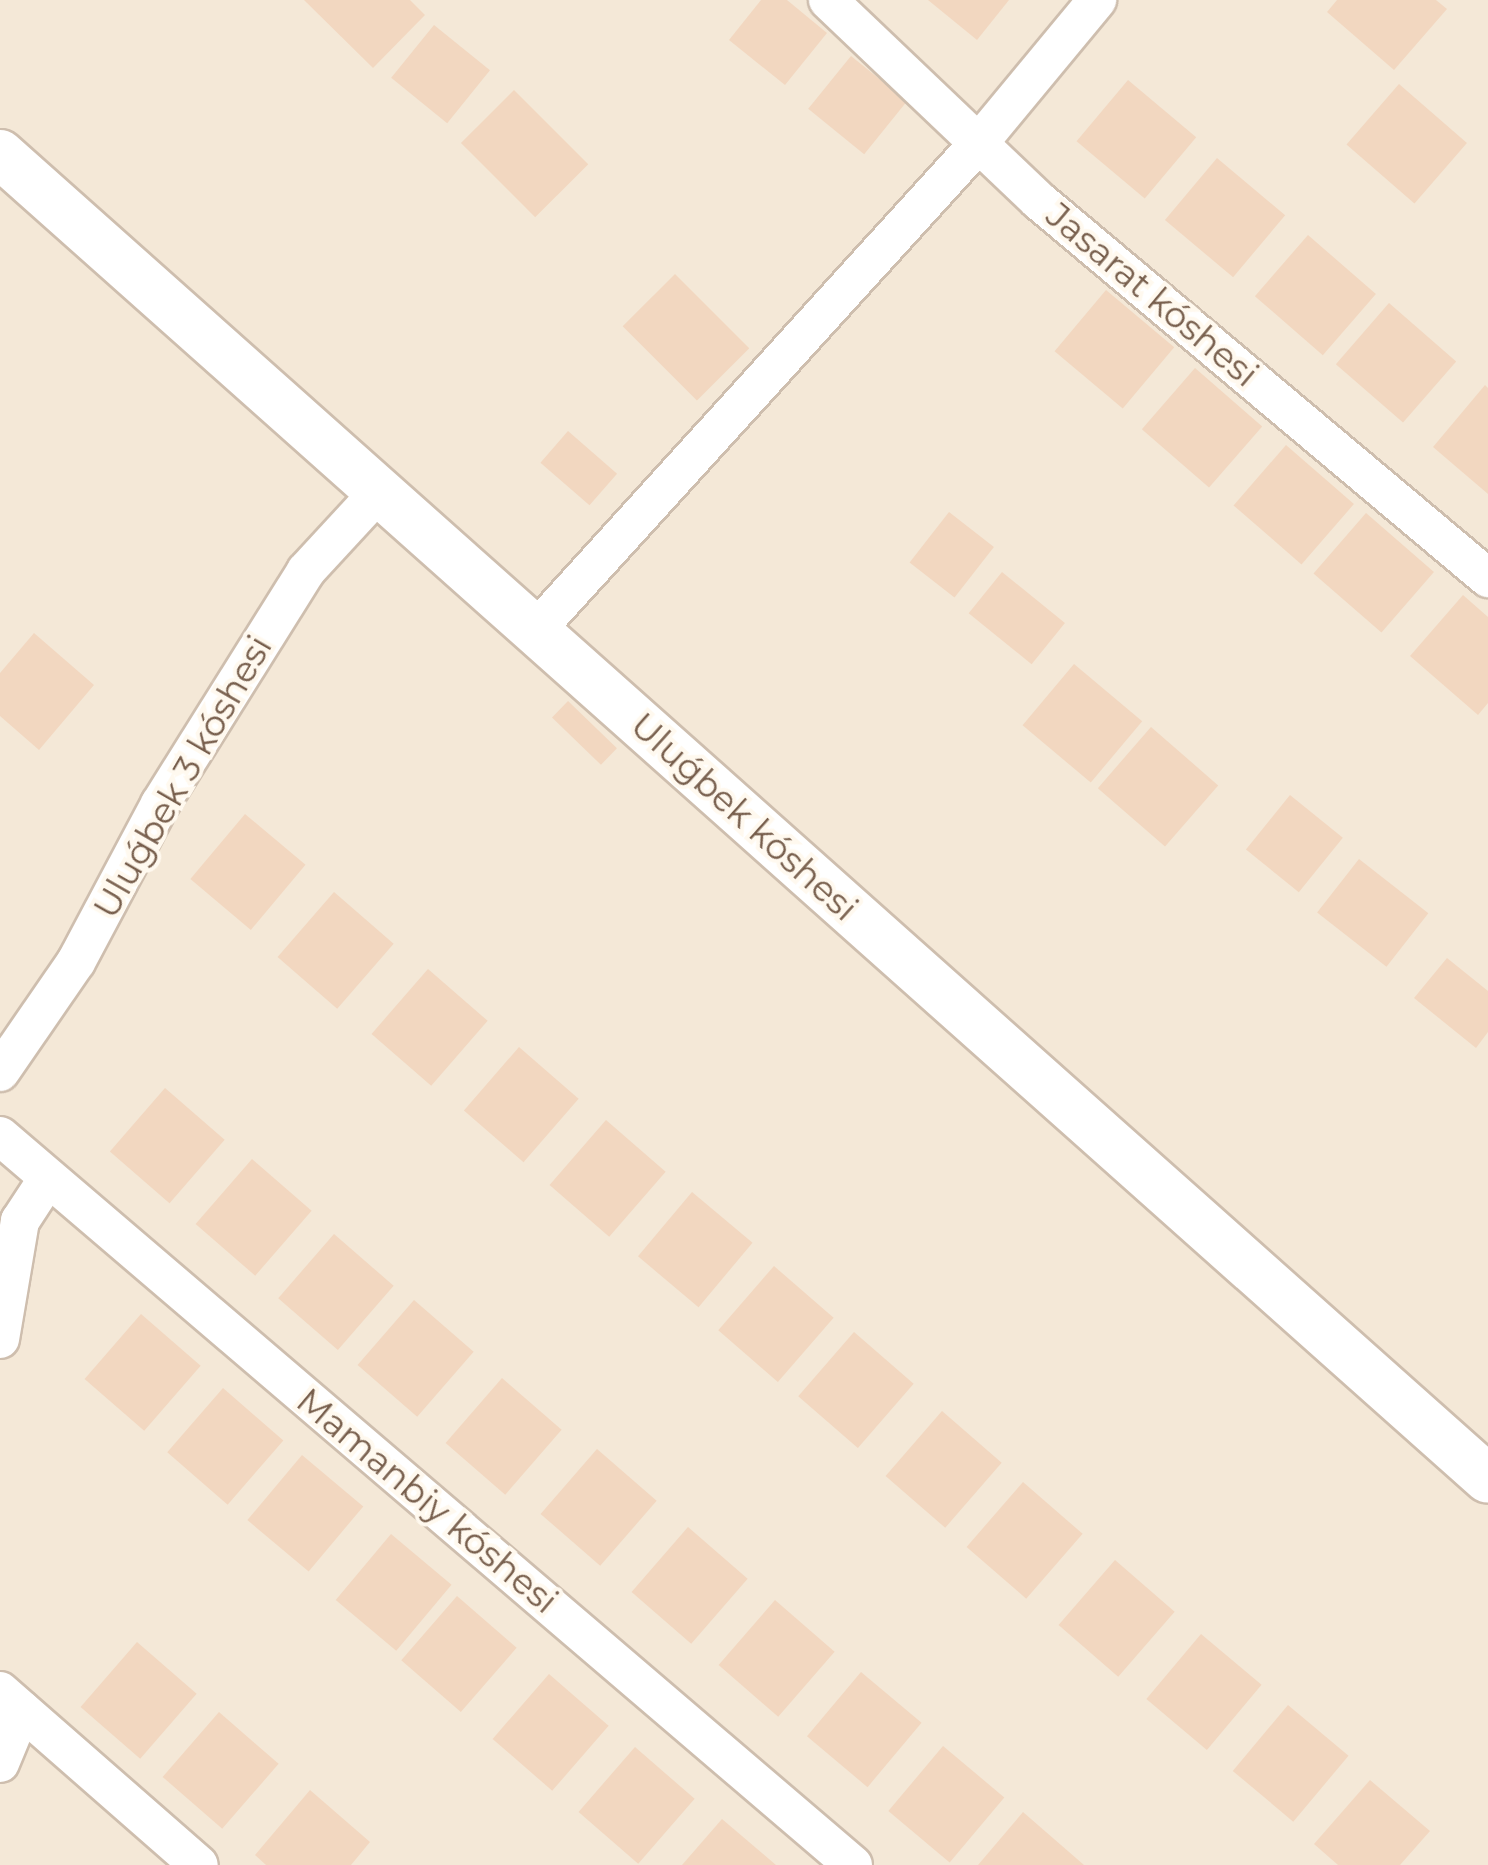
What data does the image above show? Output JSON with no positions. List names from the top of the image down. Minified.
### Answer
{"streets":{"street":["Jasarat kóshesi","Uluǵbek 3 kóshesi","Uluǵbek kóshesi","Mamanbiy kóshesi"]},"crossings":[["Uluǵbek 3 kóshesi","Uluǵbek kóshesi"]]}
